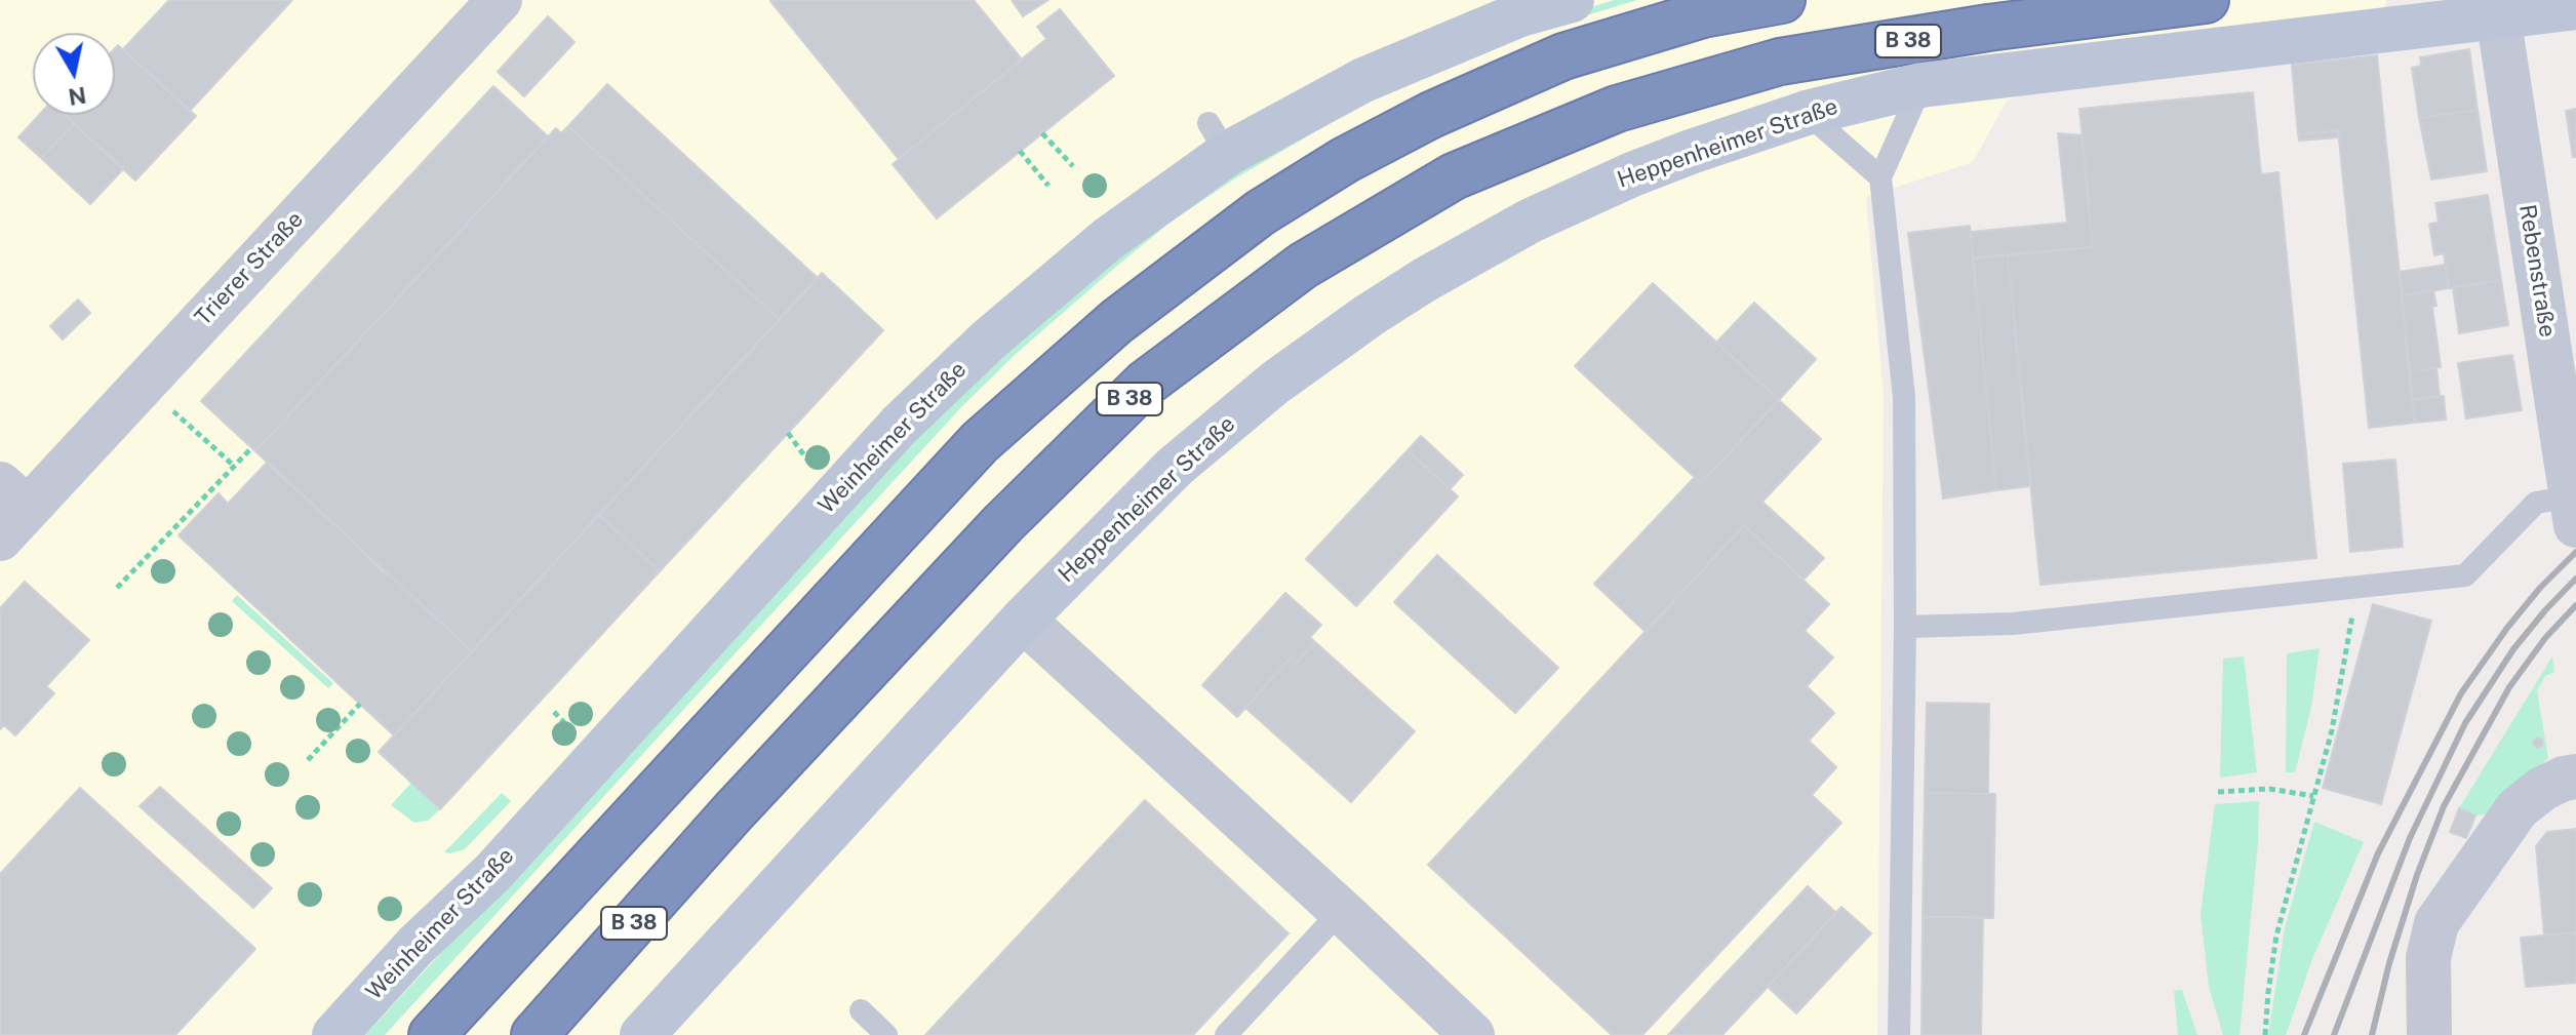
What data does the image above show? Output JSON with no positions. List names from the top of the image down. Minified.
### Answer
{"streets":{"highway":["B 38"],"street":["Heppenheimer Straße","Trierer Straße","Rebenstraße","Weinheimer Straße"]},"crossings":[["Heppenheimer Straße","Rebenstraße"]],"north":"bottom"}
